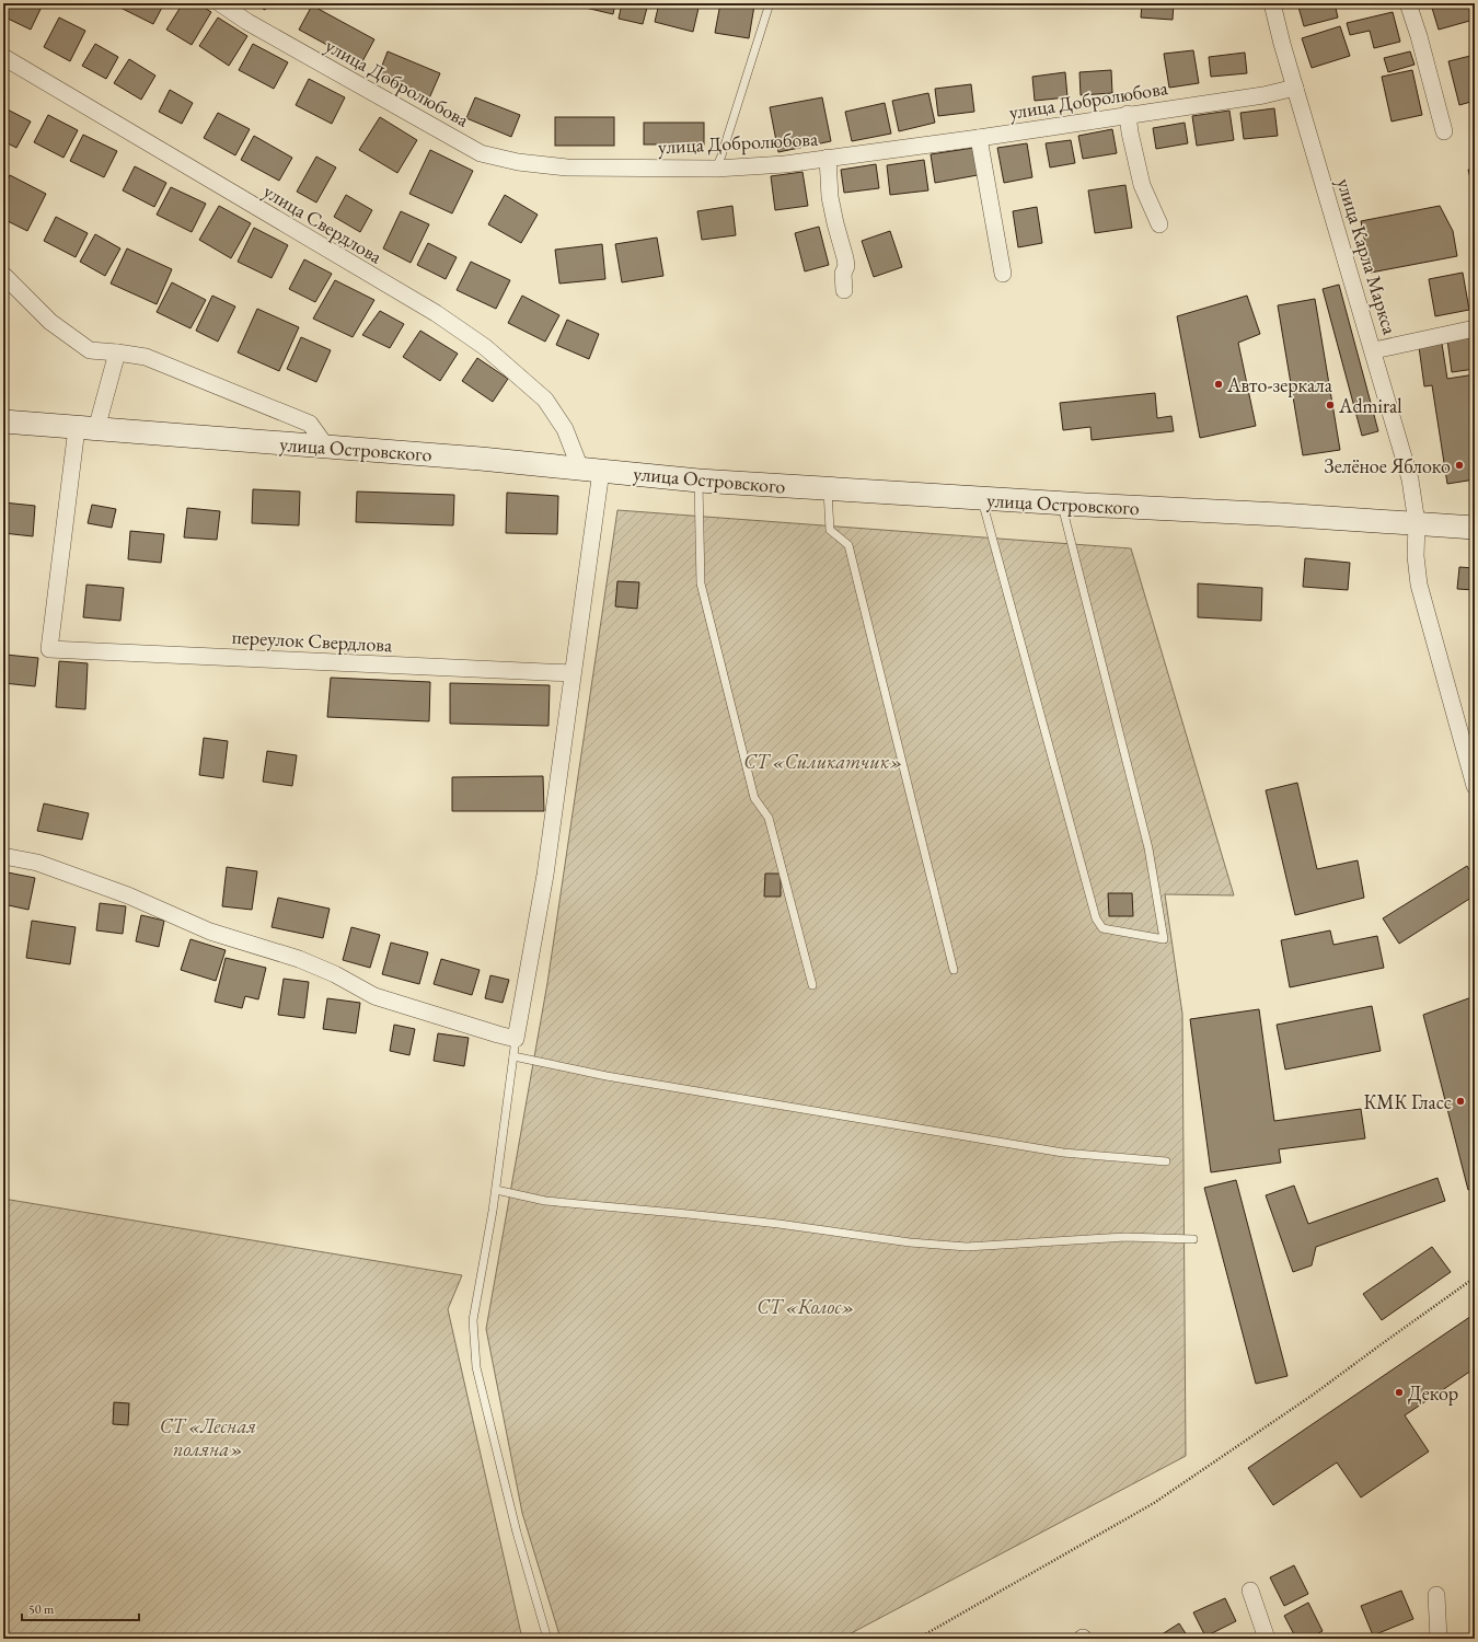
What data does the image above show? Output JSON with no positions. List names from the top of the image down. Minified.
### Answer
{"streets":{"street":["улица Добролюбова","улица Свердлова","улица Карла Маркса","улица Островского","переулок Свердлова"]},"crossings":[["улица Добролюбова","улица Карла Маркса"],["улица Свердлова","улица Островского"],["улица Карла Маркса","улица Островского"],["улица Островского","переулок Свердлова"]],"parks":["СТ «Силикатчик»","СТ «Колос»","СТ «Лесная поляна»"],"places":["Авто-зеркала","Admiral","Зелёное Яблоко","КМК Гласс","Декор"],"scale_bar":"50 m"}
